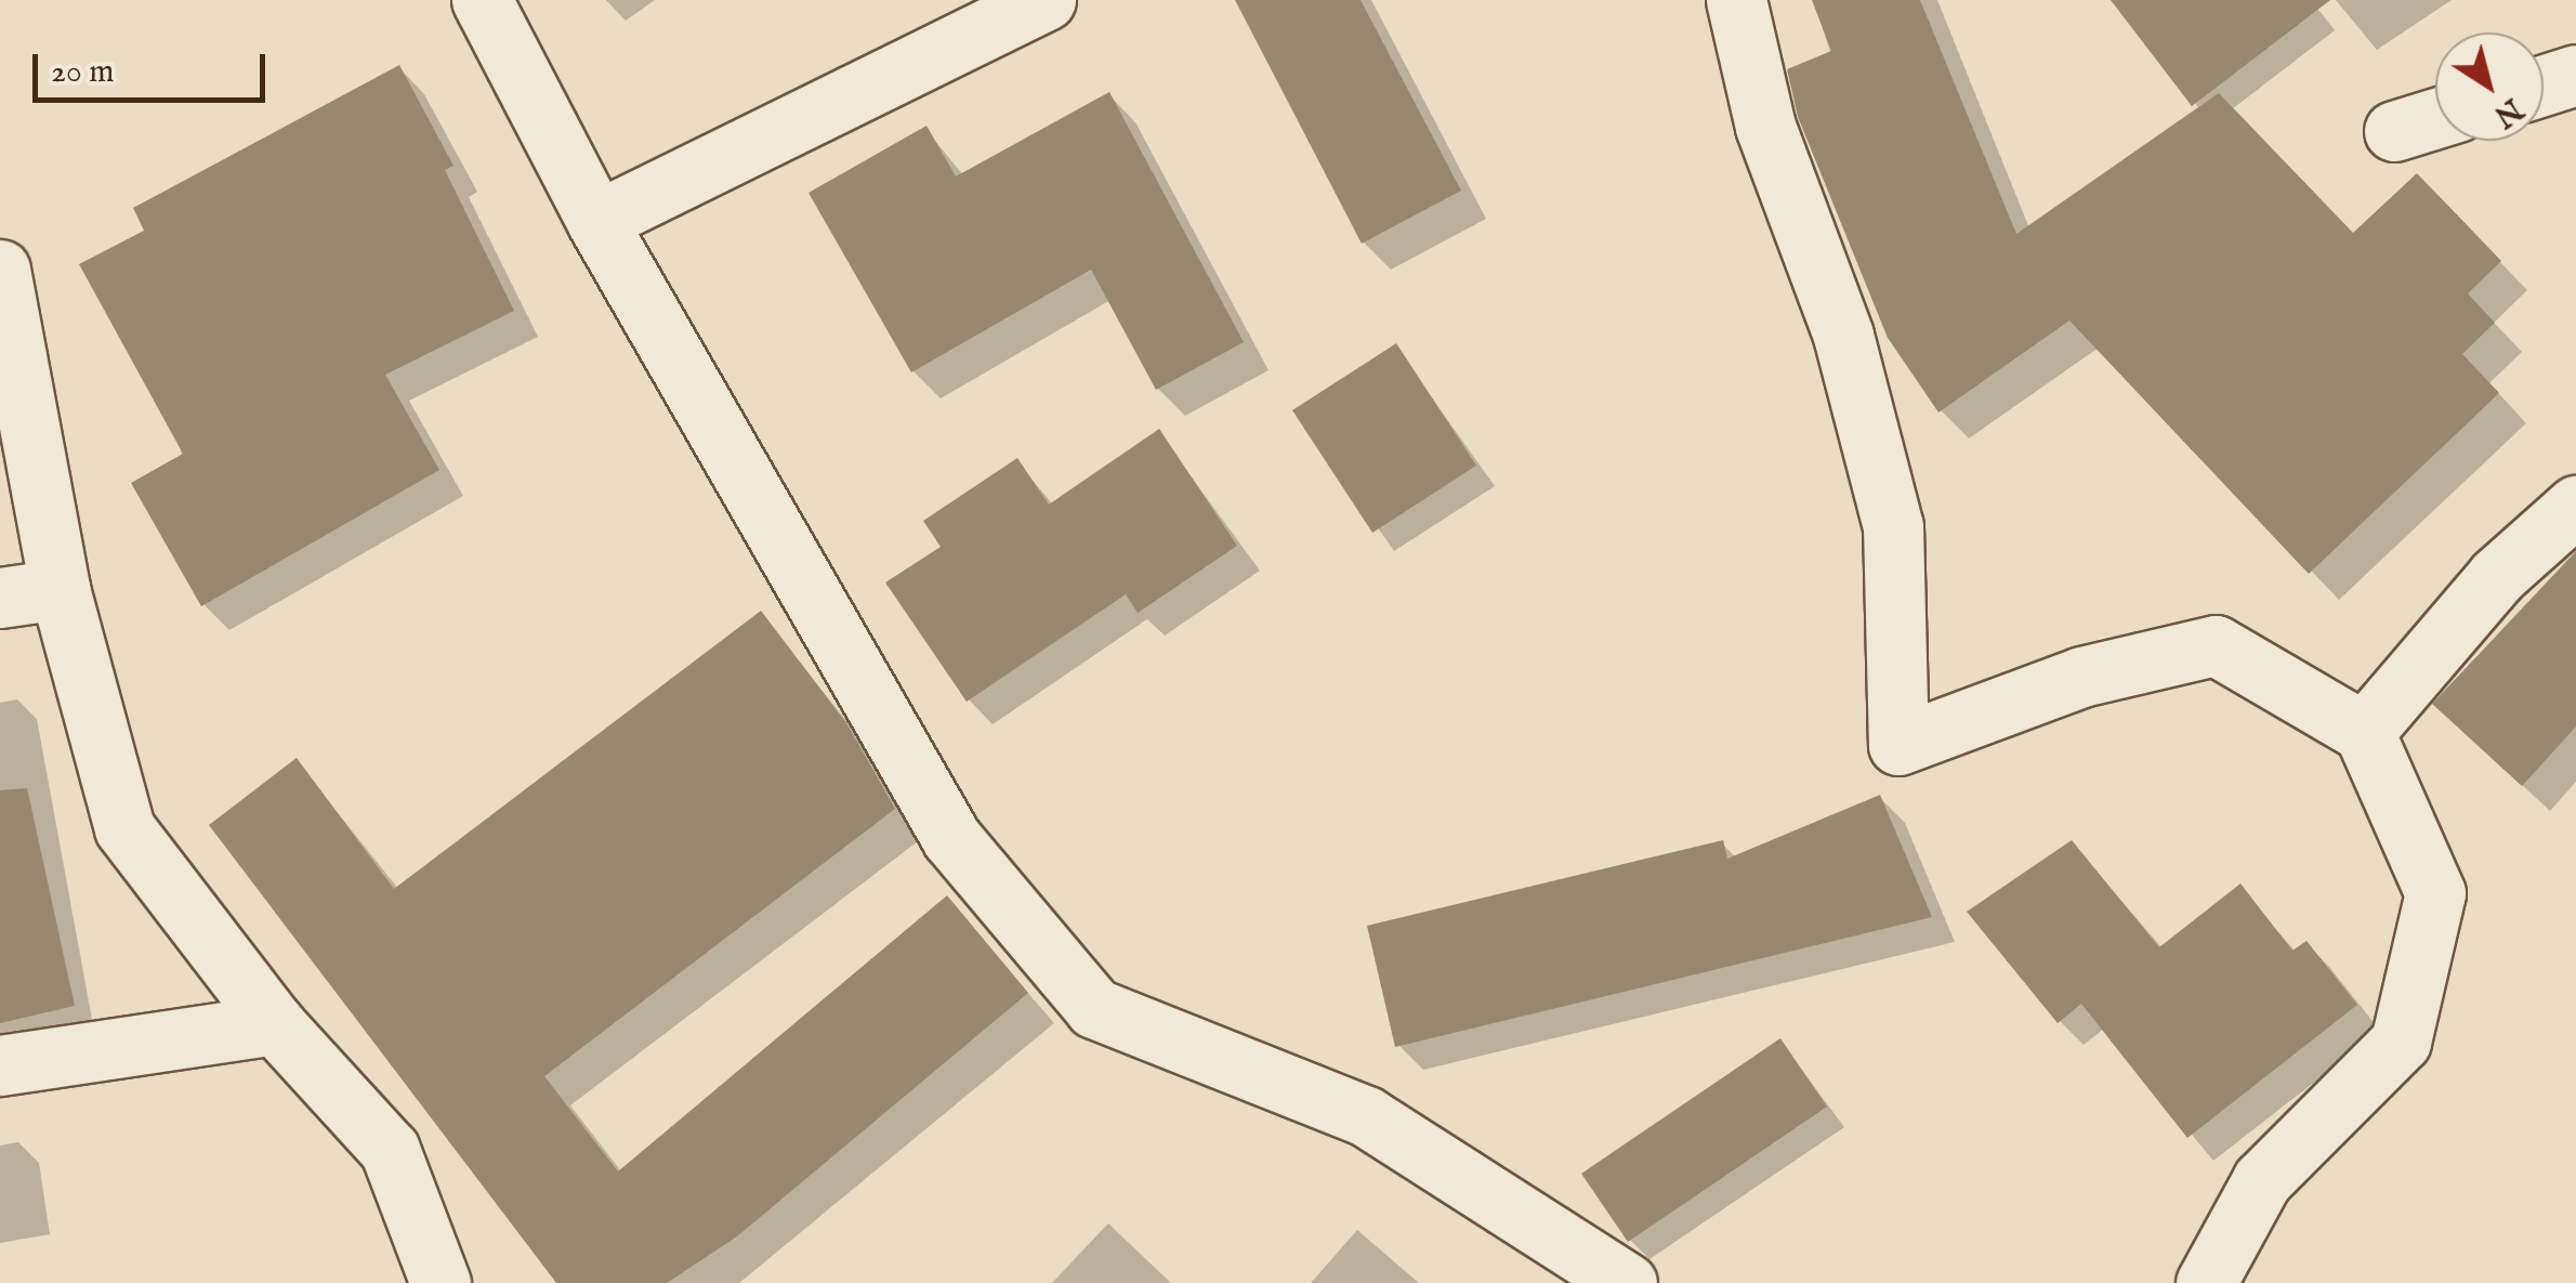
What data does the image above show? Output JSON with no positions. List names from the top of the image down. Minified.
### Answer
{"scale_bar":"20 m","north":"bottom right"}
